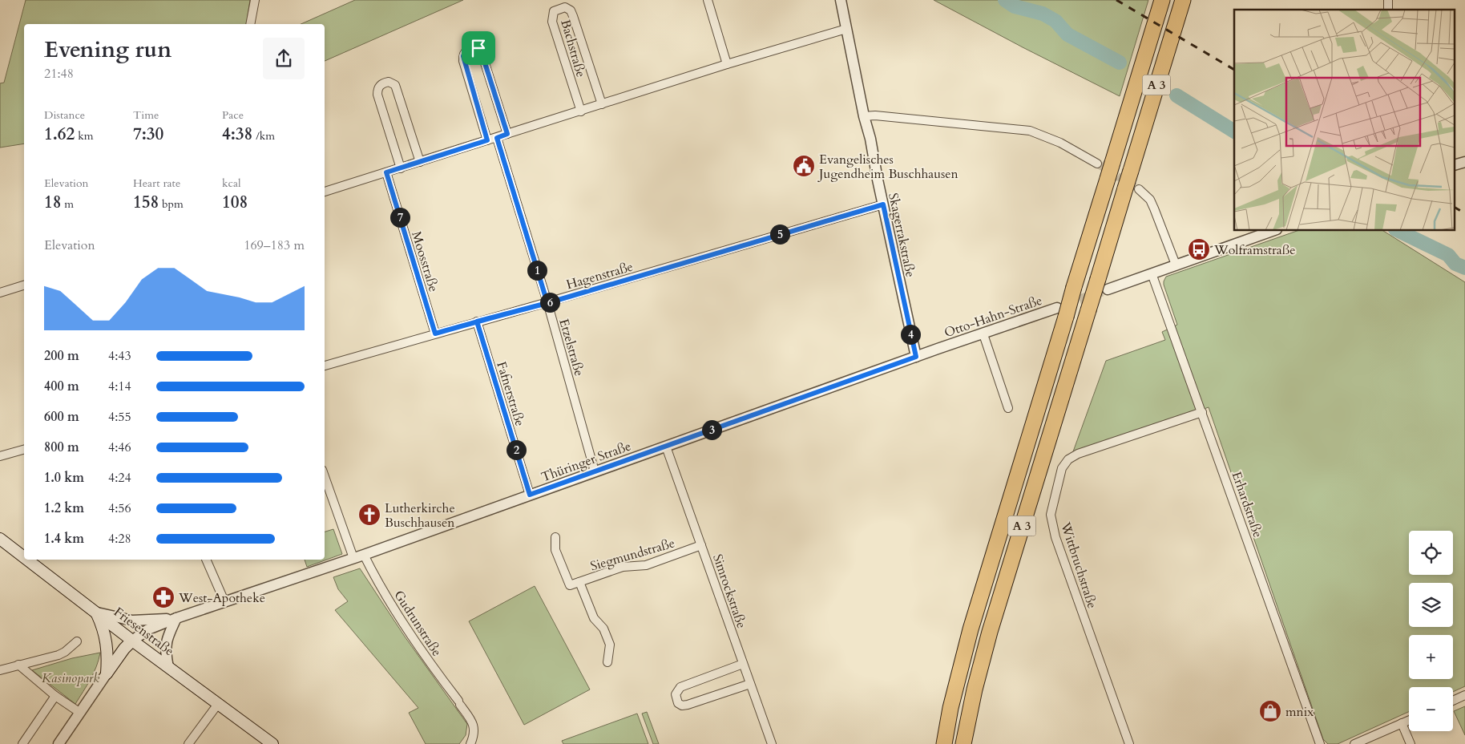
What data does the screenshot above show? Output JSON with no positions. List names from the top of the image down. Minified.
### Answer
{"streets":{"highway":["A 3"],"main road":["Friesenstraße"],"street":["Bachstraße","Skagerrakstraße","Moosstraße","Hagenstraße","Otto-Hahn-Straße","Etzelstraße","Fafnerstraße","Thüringer Straße","Erhardstraße","Siegmundstraße","Wittbruchstraße","Simrockstraße","Gudrunstraße"]},"crossings":[["A 3","Otto-Hahn-Straße"],["Skagerrakstraße","Hagenstraße"],["Skagerrakstraße","Thüringer Straße"],["Moosstraße","Hagenstraße"],["Hagenstraße","Etzelstraße"],["Hagenstraße","Fafnerstraße"],["Otto-Hahn-Straße","Thüringer Straße"],["Etzelstraße","Thüringer Straße"],["Fafnerstraße","Thüringer Straße"],["Thüringer Straße","Simrockstraße"],["Thüringer Straße","Gudrunstraße"],["Thüringer Straße","Friesenstraße"],["Erhardstraße","Wittbruchstraße"],["Siegmundstraße","Simrockstraße"]],"parks":["Kasinopark"],"places":{"public building":["Evangelisches Jugendheim Buschhausen"],"bus stop":["Wolframstraße"],"church":["Lutherkirche Buschhausen"],"pharmacy":["West-Apotheke"],"shop":["mnix"]},"page":{"heading":["Evening run","21:48"],"stats":[["Distance","1.62 km"],["Time","7:30"],["Pace","4:38 /km"],["Elevation","18 m"],["Heart rate","158 bpm"],["kcal","108"]],"pins":["7","5","1","6","4","3","2"],"chart":["Elevation","169–183 m"],"list":[{"name":"200 m","note":"4:43"},{"name":"400 m","note":"4:14"},{"name":"600 m","note":"4:55"},{"name":"800 m","note":"4:46"},{"name":"1.0 km","note":"4:24"},{"name":"1.2 km","note":"4:56"},{"name":"1.4 km","note":"4:28"}],"map_buttons":["+","−"]}}
